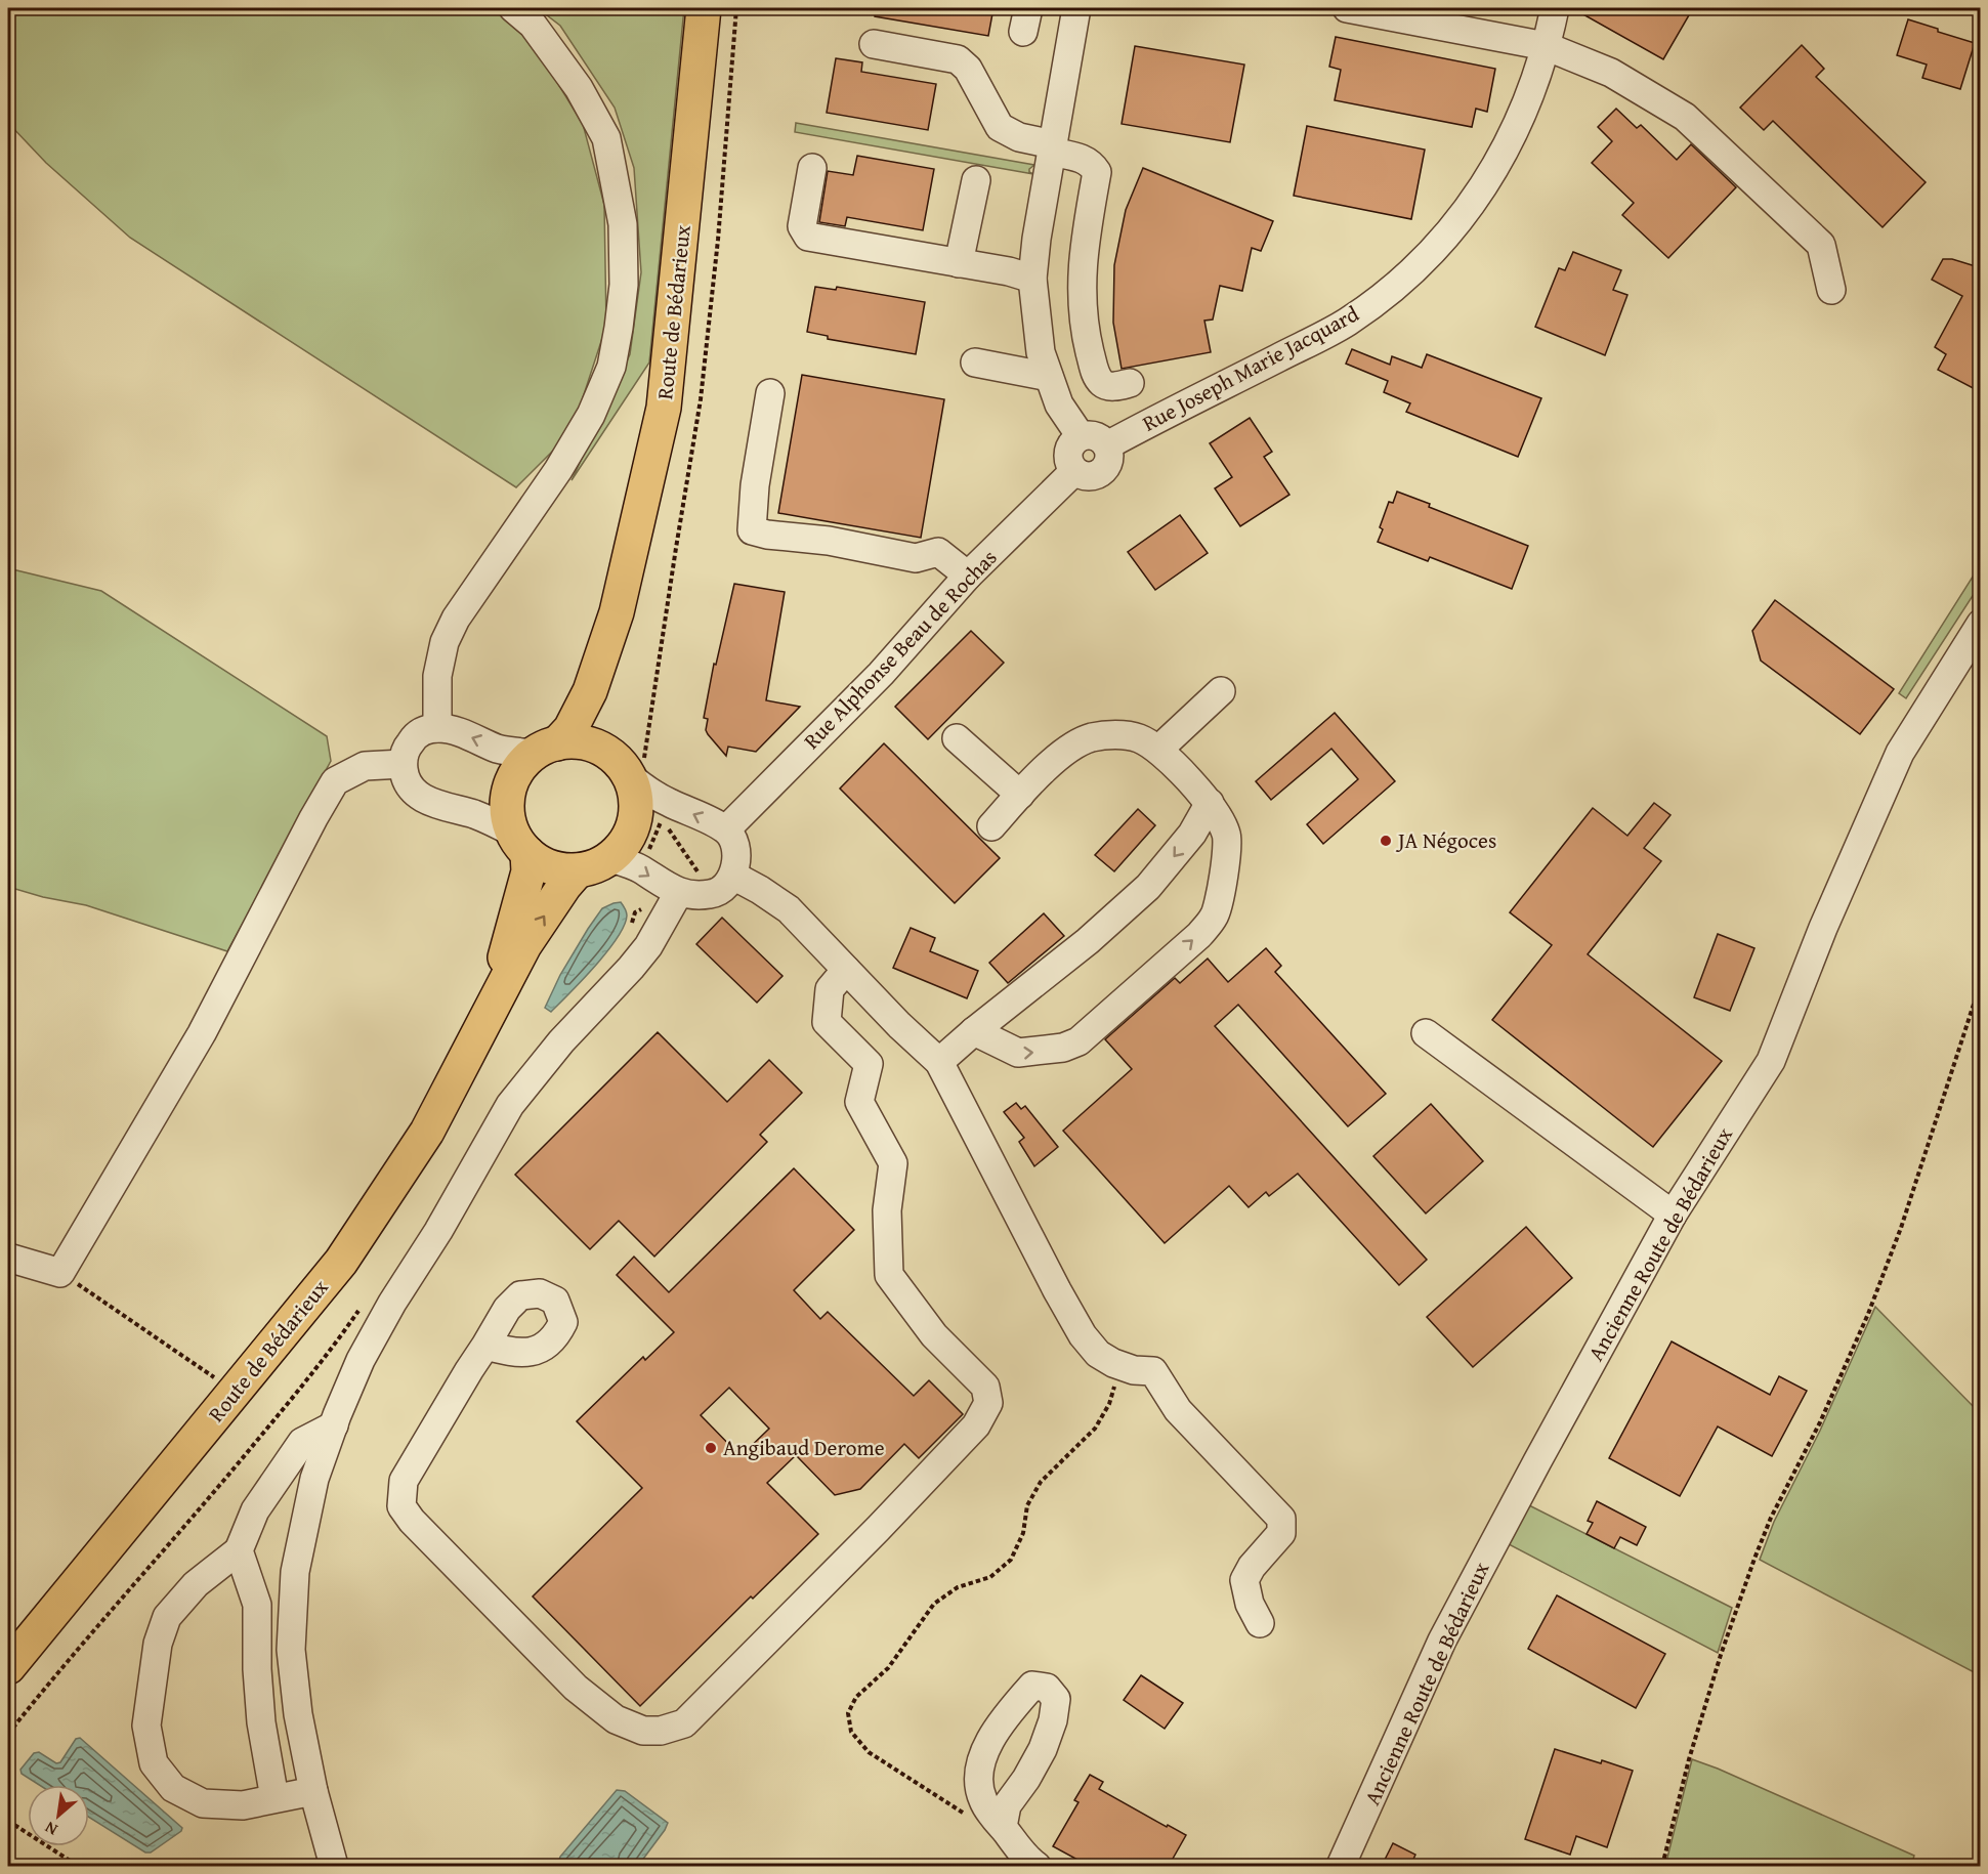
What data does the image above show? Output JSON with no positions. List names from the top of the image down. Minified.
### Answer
{"streets":{"main road":["Route de Bédarieux"],"street":["Rue Joseph Marie Jacquard","Rue Alphonse Beau de Rochas","Ancienne Route de Bédarieux"]},"crossings":[["Rue Joseph Marie Jacquard","Rue Alphonse Beau de Rochas"]],"places":["JA Négoces","Angibaud Derome"],"north":"bottom left"}
